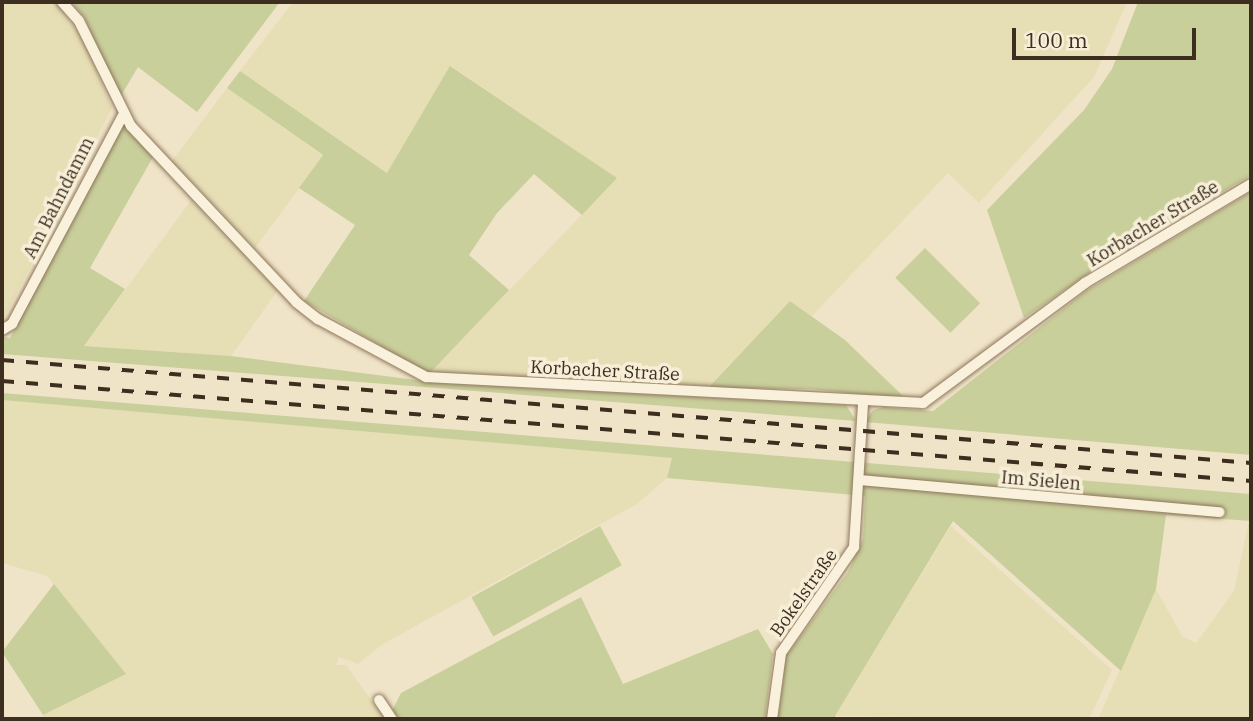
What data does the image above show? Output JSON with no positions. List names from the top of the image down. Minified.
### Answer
{"streets":{"street":["Am Bahndamm","Korbacher Straße","Im Sielen","Bokelstraße"]},"crossings":[["Am Bahndamm","Korbacher Straße"],["Korbacher Straße","Bokelstraße"],["Im Sielen","Bokelstraße"]],"scale_bar":"100 m"}
